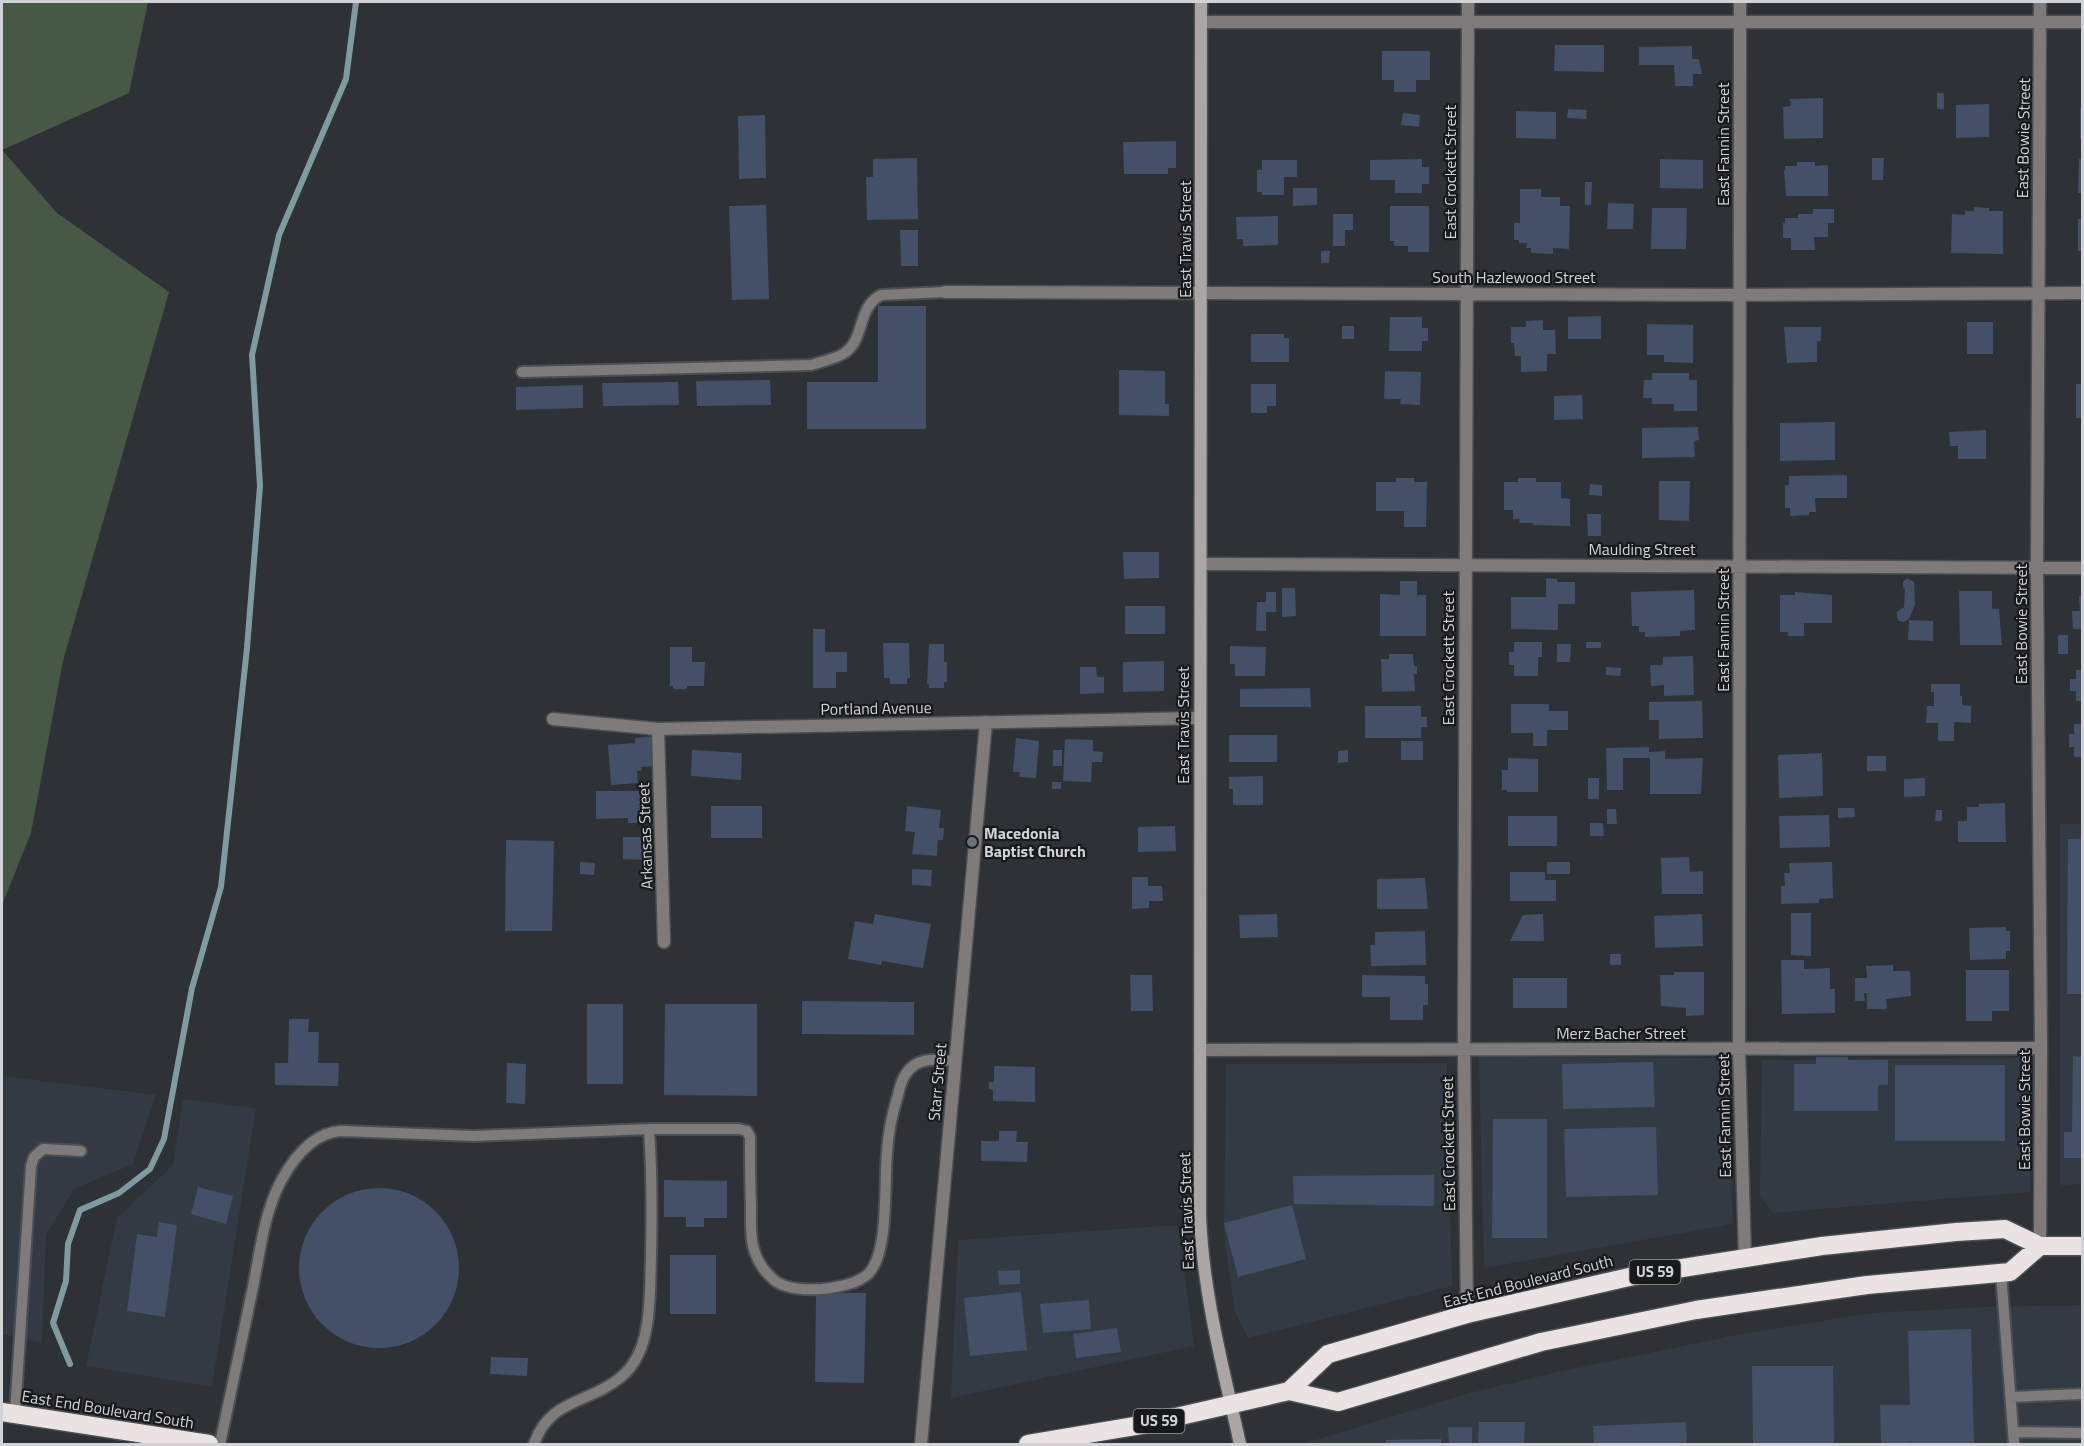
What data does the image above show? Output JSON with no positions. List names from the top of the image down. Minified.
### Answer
{"streets":{"highway":["US 59","East End Boulevard South"],"street":["East Bowie Street","East Fannin Street","East Crockett Street","East Travis Street","South Hazlewood Street","Maulding Street","Portland Avenue","Arkansas Street","Merz Bacher Street","Starr Street"]},"crossings":[["East Bowie Street","South Hazlewood Street"],["East Bowie Street","Maulding Street"],["East Bowie Street","Merz Bacher Street"],["East Bowie Street","East End Boulevard South"],["East Fannin Street","South Hazlewood Street"],["East Fannin Street","Maulding Street"],["East Fannin Street","Merz Bacher Street"],["East Fannin Street","East End Boulevard South"],["East Crockett Street","South Hazlewood Street"],["East Crockett Street","Maulding Street"],["East Crockett Street","Merz Bacher Street"],["East Crockett Street","East End Boulevard South"],["East Travis Street","South Hazlewood Street"],["East Travis Street","Maulding Street"],["East Travis Street","Portland Avenue"],["East Travis Street","Merz Bacher Street"],["East Travis Street","US 59"],["Portland Avenue","Arkansas Street"],["Portland Avenue","Starr Street"],["US 59","East End Boulevard South"]],"places":["Macedonia Baptist Church"]}
